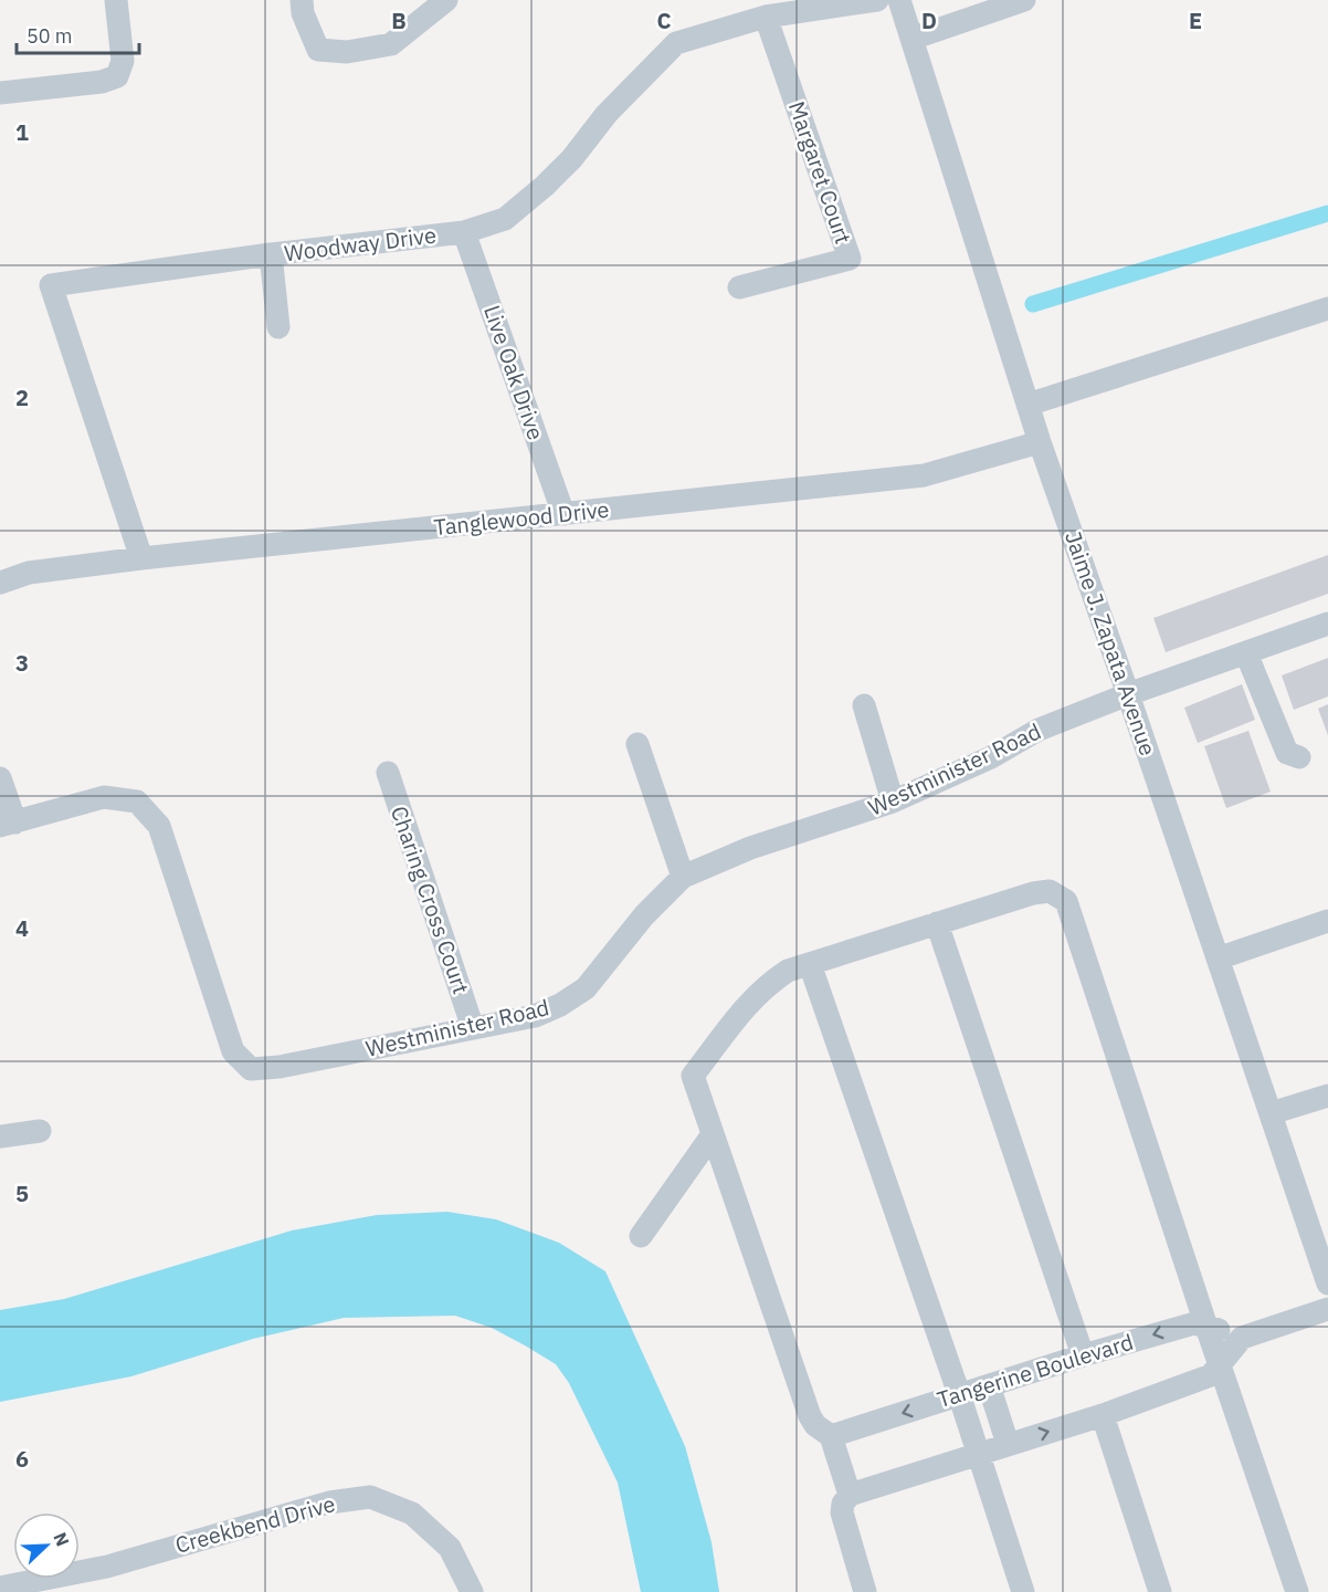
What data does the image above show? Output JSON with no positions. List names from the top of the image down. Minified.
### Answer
{"streets":{"street":["Margaret Court","Woodway Drive","Live Oak Drive","Tanglewood Drive","Jaime J. Zapata Avenue","Westminister Road","Charing Cross Court","Tangerine Boulevard","Creekbend Drive"]},"crossings":[["Margaret Court","Woodway Drive"],["Woodway Drive","Live Oak Drive"],["Woodway Drive","Tanglewood Drive"],["Live Oak Drive","Tanglewood Drive"],["Tanglewood Drive","Jaime J. Zapata Avenue"],["Jaime J. Zapata Avenue","Westminister Road"],["Westminister Road","Charing Cross Court"]],"scale_bar":"50 m","north":"top right","grid":{"columns":["B","C","D","E"],"rows":["1","2","3","4","5","6"]}}
